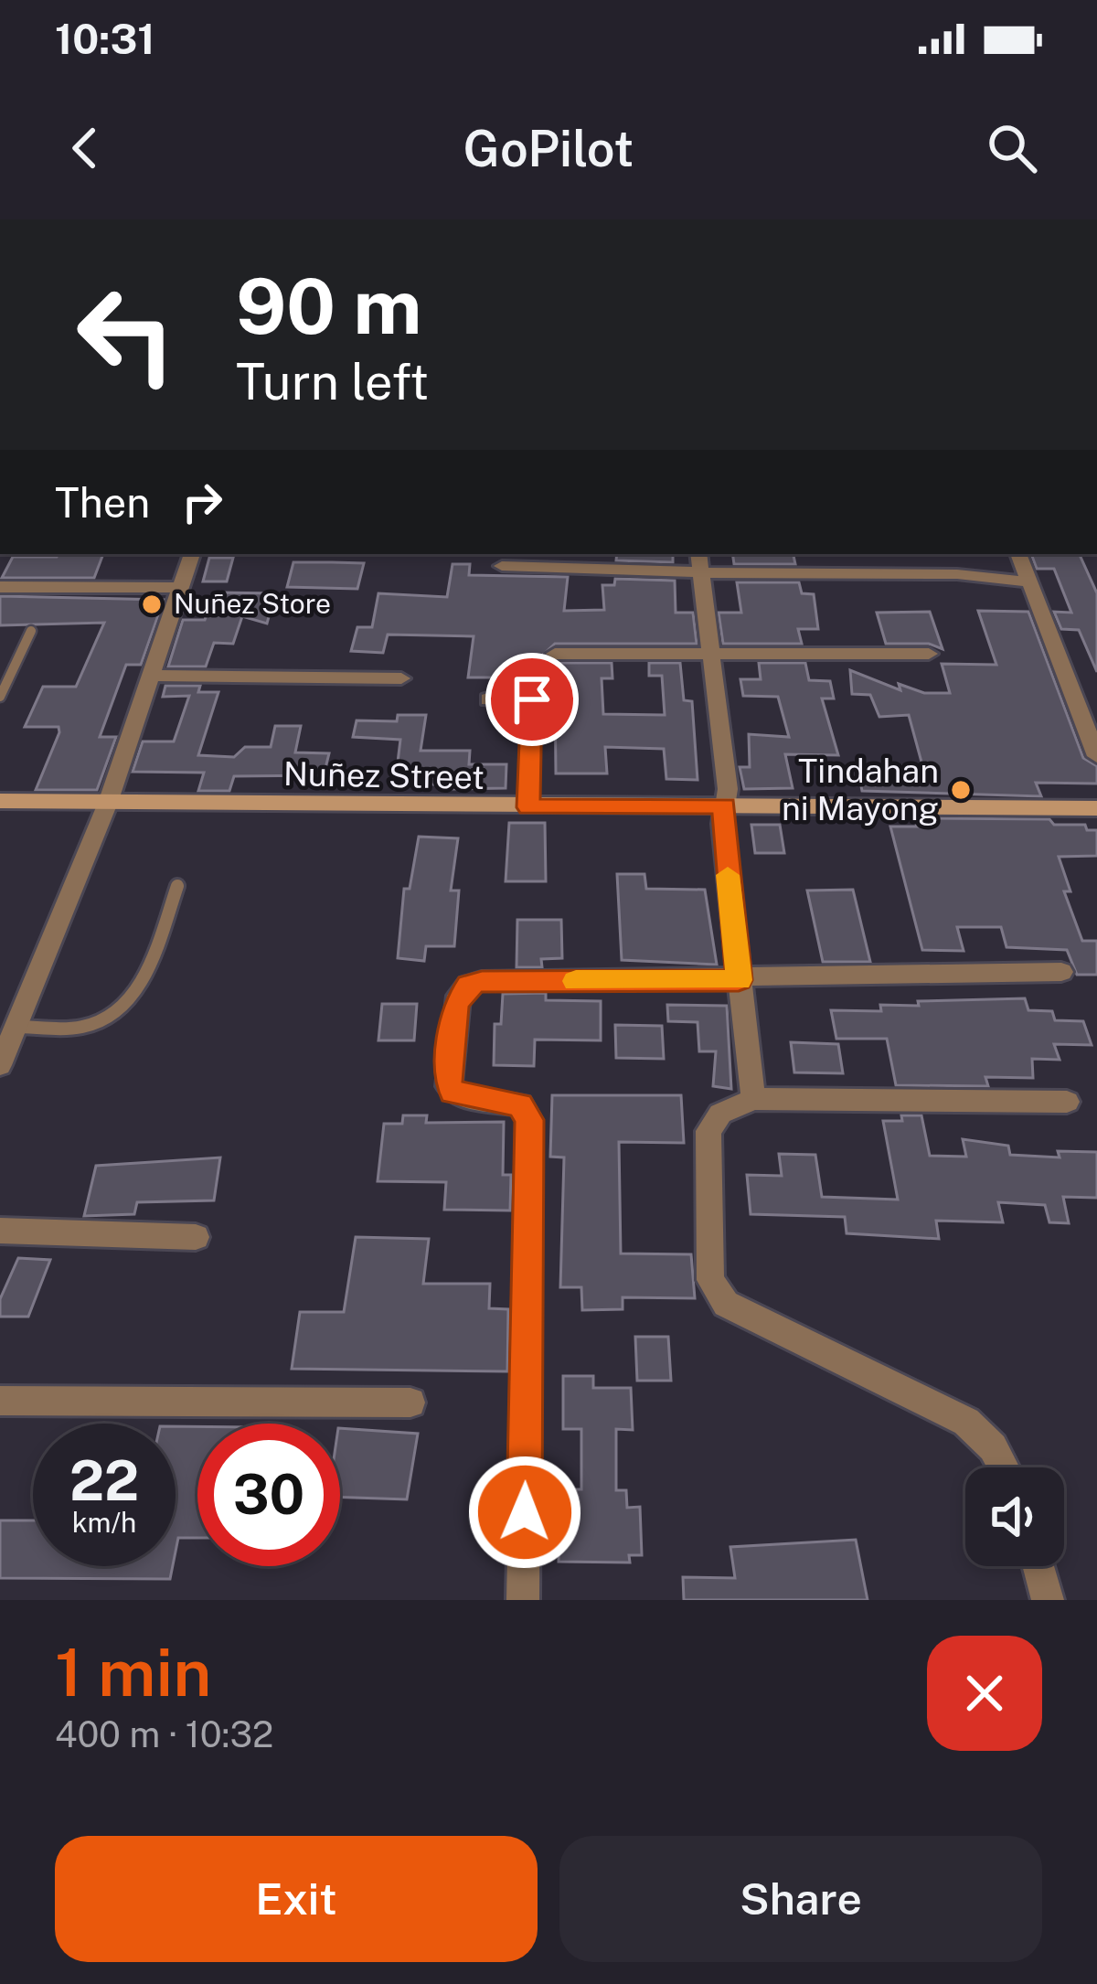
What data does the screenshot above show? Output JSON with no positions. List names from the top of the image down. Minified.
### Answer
{"streets":{"street":["Nuñez Street"]},"places":["Nuñez Store","Tindahan ni Mayong"],"page":{"status":"10:31","header":"GoPilot","turn":["90 m","Turn left"],"then":"Then","speed":"22 km/h","limit":"30","heading":["1 min","400 m · 10:32"],"buttons":["Exit","Share"]}}
